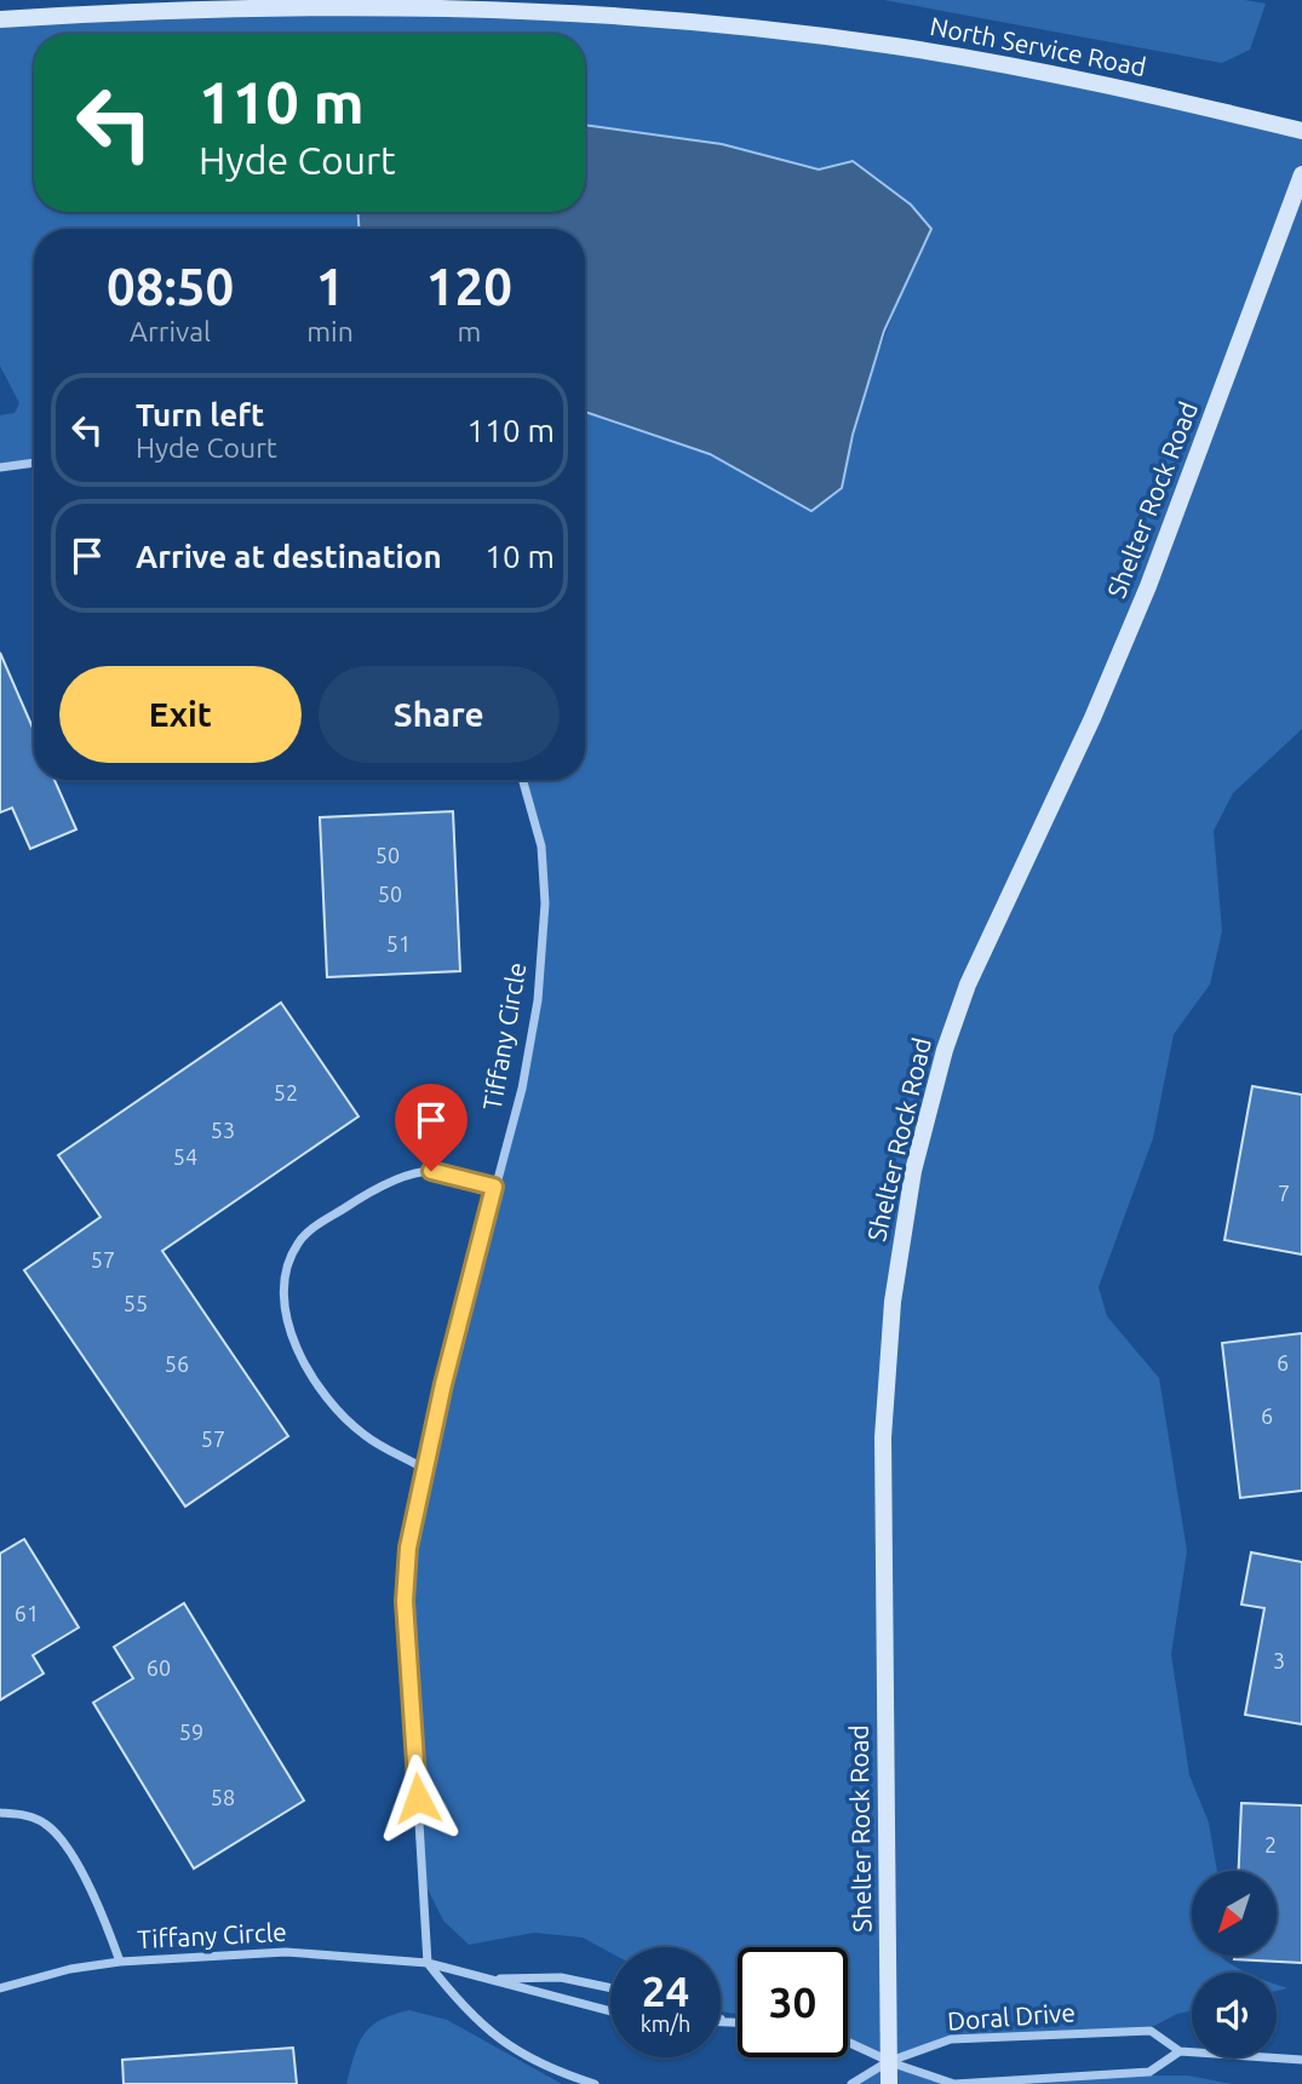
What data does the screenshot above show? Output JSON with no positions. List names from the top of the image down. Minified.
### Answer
{"streets":{"main road":["North Service Road","Shelter Rock Road"],"street":["Tiffany Circle","Doral Drive"]},"crossings":[["Shelter Rock Road","Doral Drive"]],"house_numbers":["50","50","51","52","53","54","7","57","55","6","56","6","57","61","3","60","59","58","2"],"north":"bottom left","page":{"turn":["110 m","Hyde Court"],"eta":["08:50","Arrival","1","min","120","m"],"list":[{"name":"Turn left","note":"Hyde Court","value":"110 m"},{"name":"Arrive at destination","value":"10 m"}],"buttons":["Exit","Share"],"speed":"24 km/h","limit":"30"}}
